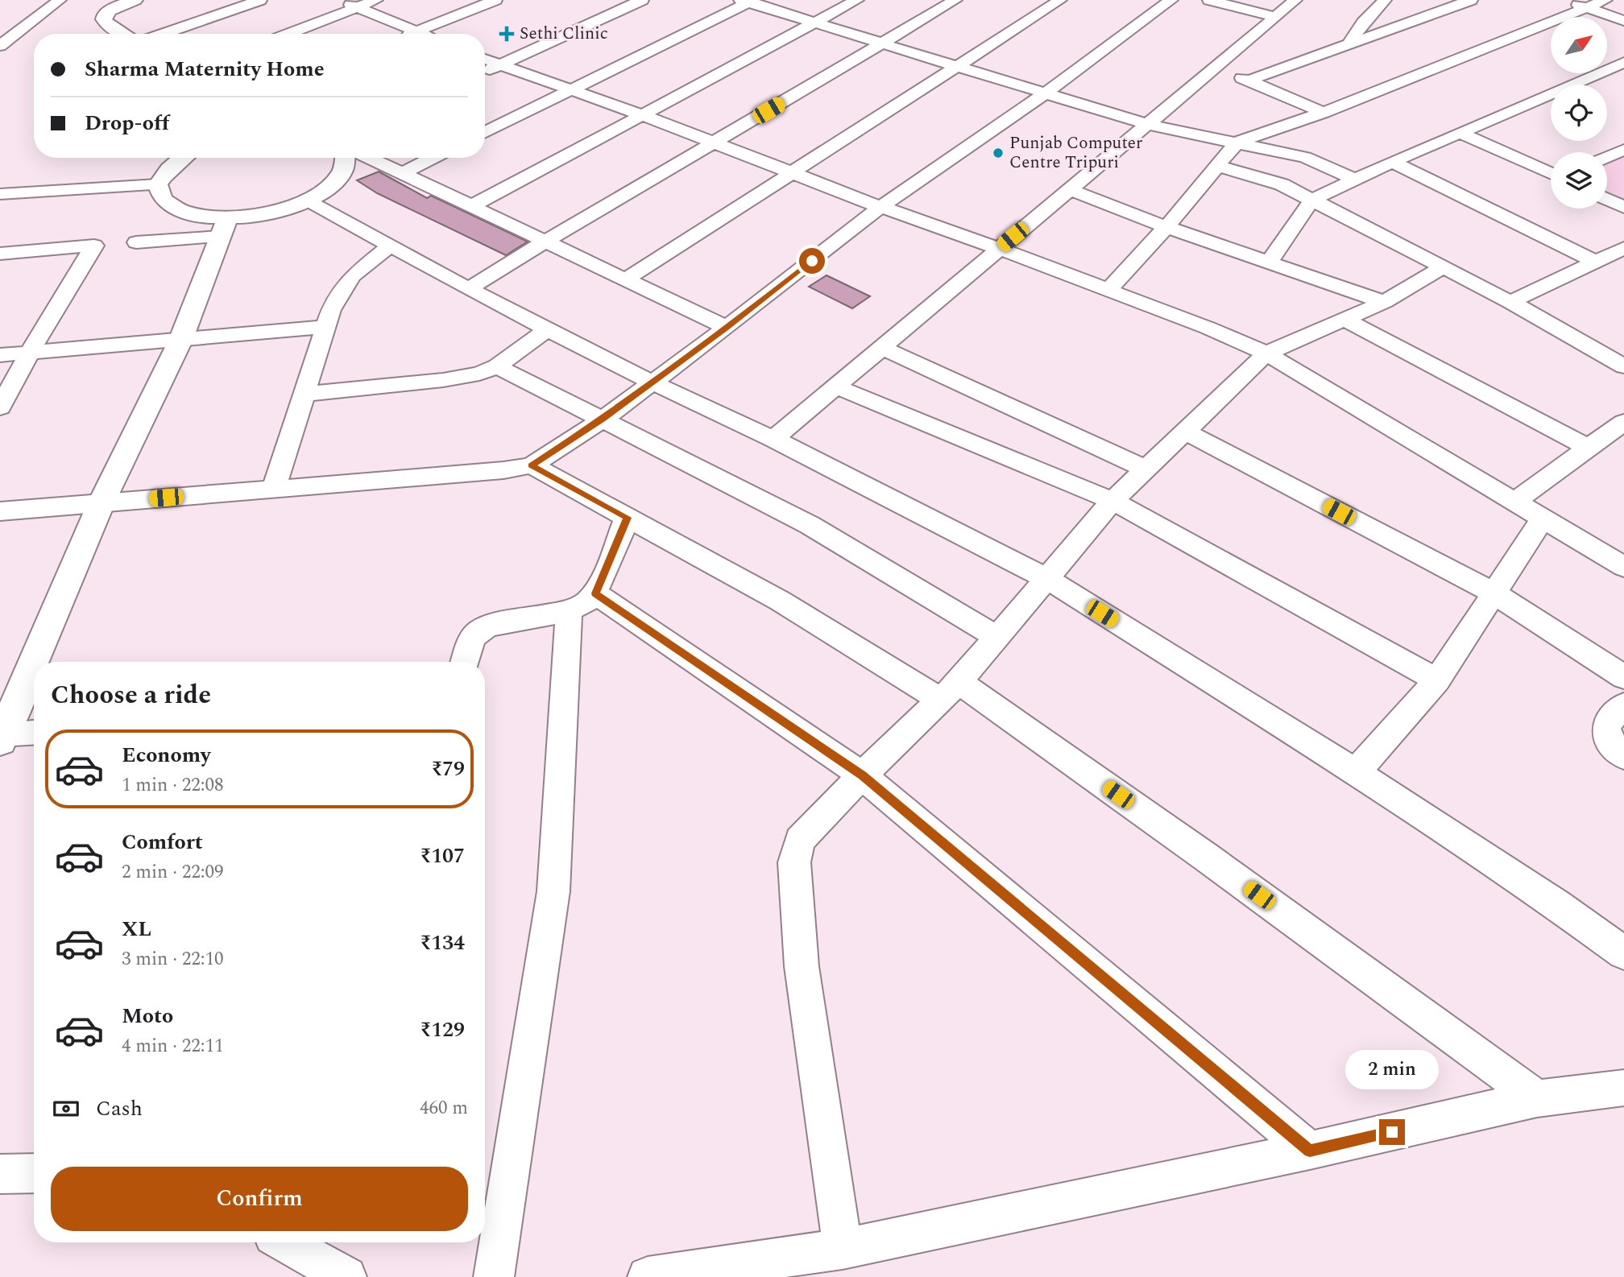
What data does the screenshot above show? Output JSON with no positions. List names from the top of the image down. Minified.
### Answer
{"places":{"health":["Sethi Clinic"],"other":["Punjab Computer Centre Tripuri"]},"north":"top right","page":{"banner":["Sharma Maternity Home","Drop-off"],"heading":"Choose a ride","list":[{"name":"Economy","note":"1 min · 22:08","value":"₹79"},{"name":"Comfort","note":"2 min · 22:09","value":"₹107"},{"name":"XL","note":"3 min · 22:10","value":"₹134"},{"name":"Moto","note":"4 min · 22:11","value":"₹129"}],"bubble":"2 min","pay":["Cash","460 m"],"buttons":"Confirm"}}
